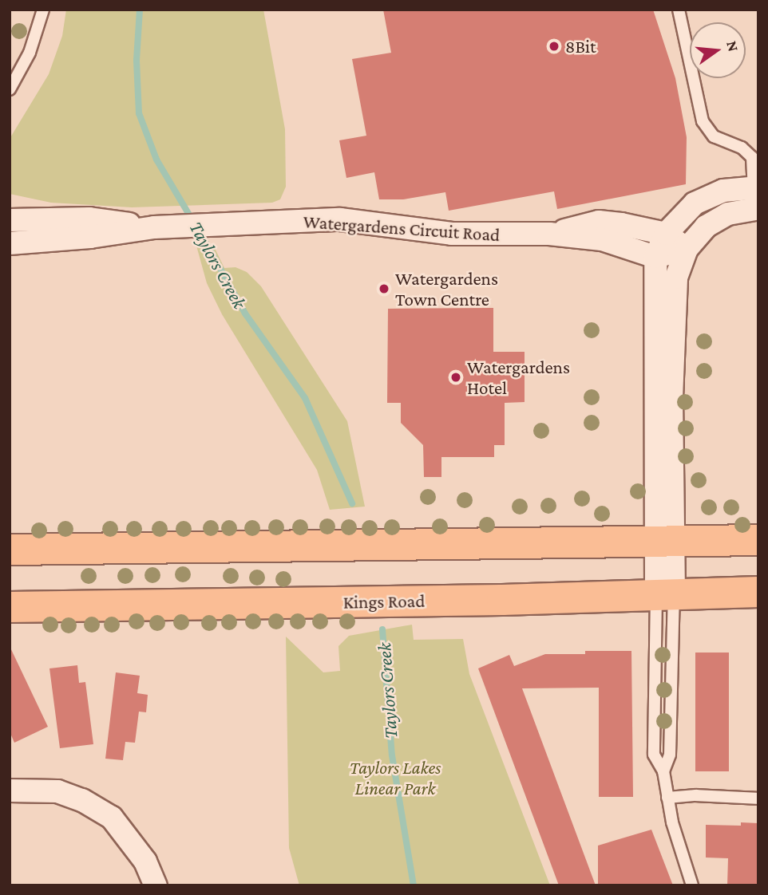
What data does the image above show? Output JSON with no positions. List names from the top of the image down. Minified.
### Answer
{"streets":{"main road":["Kings Road"],"street":["Watergardens Circuit Road"]},"water":["Taylors Creek"],"parks":["Taylors Lakes Linear Park"],"places":["8Bit","Watergardens Town Centre","Watergardens Hotel"],"north":"right"}
